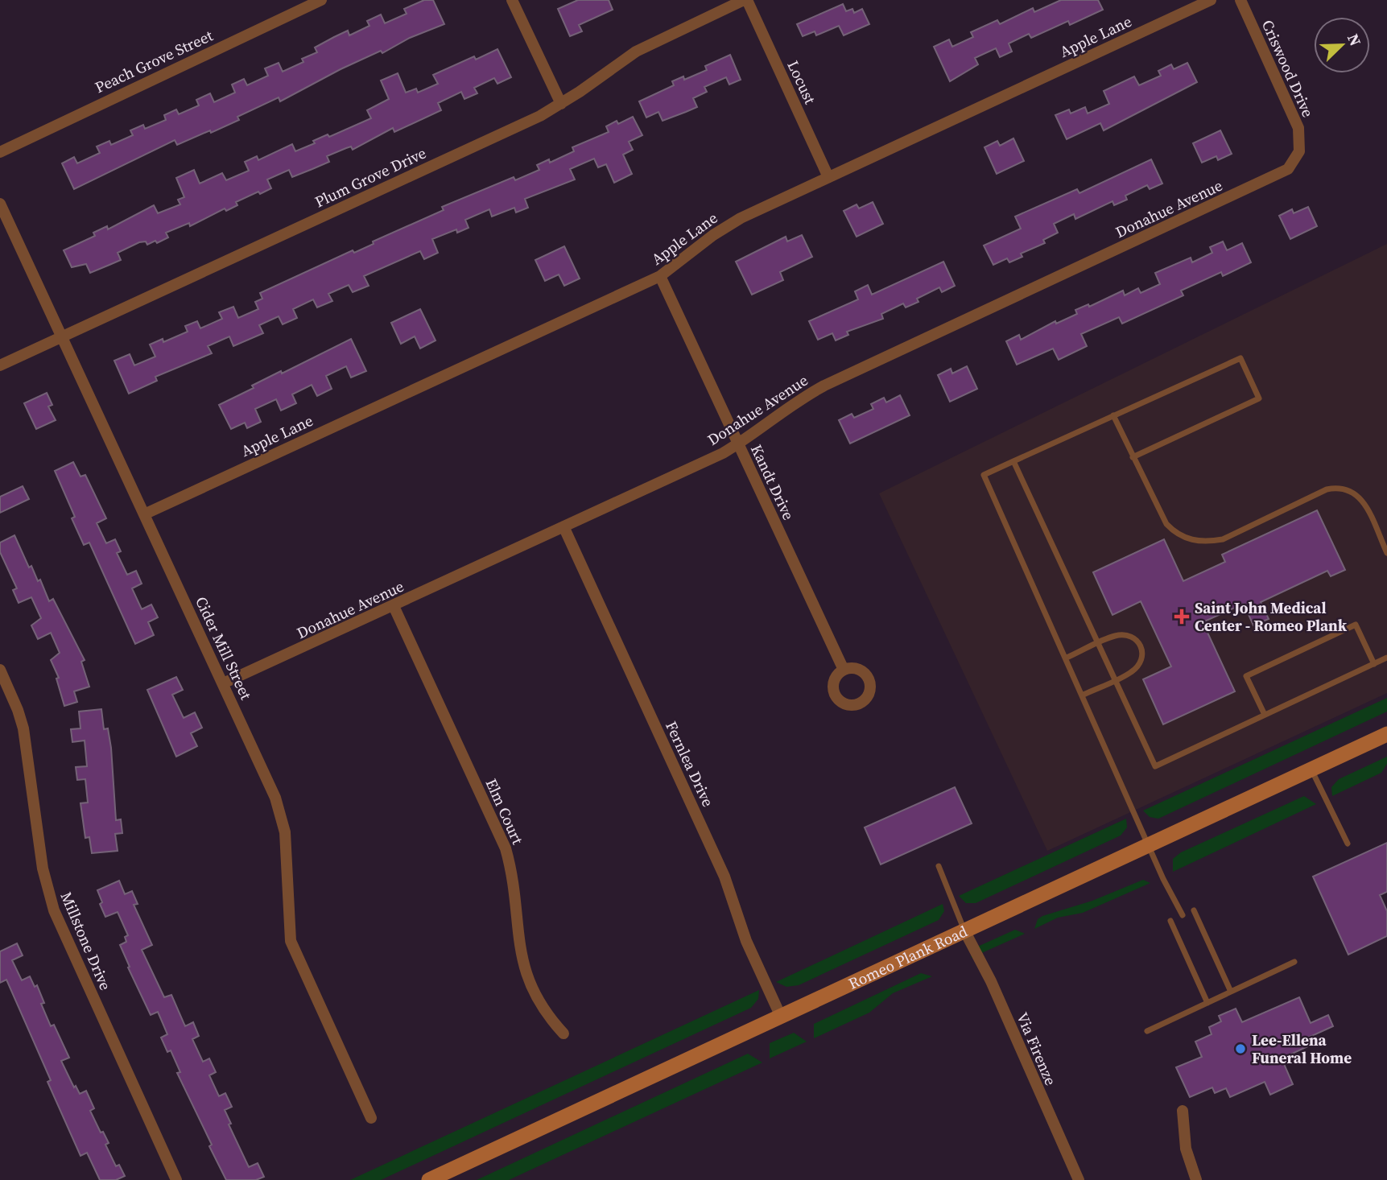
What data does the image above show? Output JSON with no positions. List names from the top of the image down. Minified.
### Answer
{"streets":{"main road":["Romeo Plank Road"],"street":["Apple Lane","Peach Grove Street","Criswood Drive","Locust","Plum Grove Drive","Donahue Avenue","Kandt Drive","Cider Mill Street","Fernlea Drive","Elm Court","Millstone Drive","Via Firenze"]},"crossings":[["Apple Lane","Locust"],["Apple Lane","Kandt Drive"],["Apple Lane","Cider Mill Street"],["Criswood Drive","Donahue Avenue"],["Locust","Plum Grove Drive"],["Plum Grove Drive","Cider Mill Street"],["Donahue Avenue","Kandt Drive"],["Donahue Avenue","Cider Mill Street"],["Donahue Avenue","Fernlea Drive"],["Donahue Avenue","Elm Court"],["Fernlea Drive","Romeo Plank Road"],["Romeo Plank Road","Via Firenze"]],"places":{"health":["Saint John Medical Center - Romeo Plank"],"other":["Lee-Ellena Funeral Home"]},"north":"top right"}
